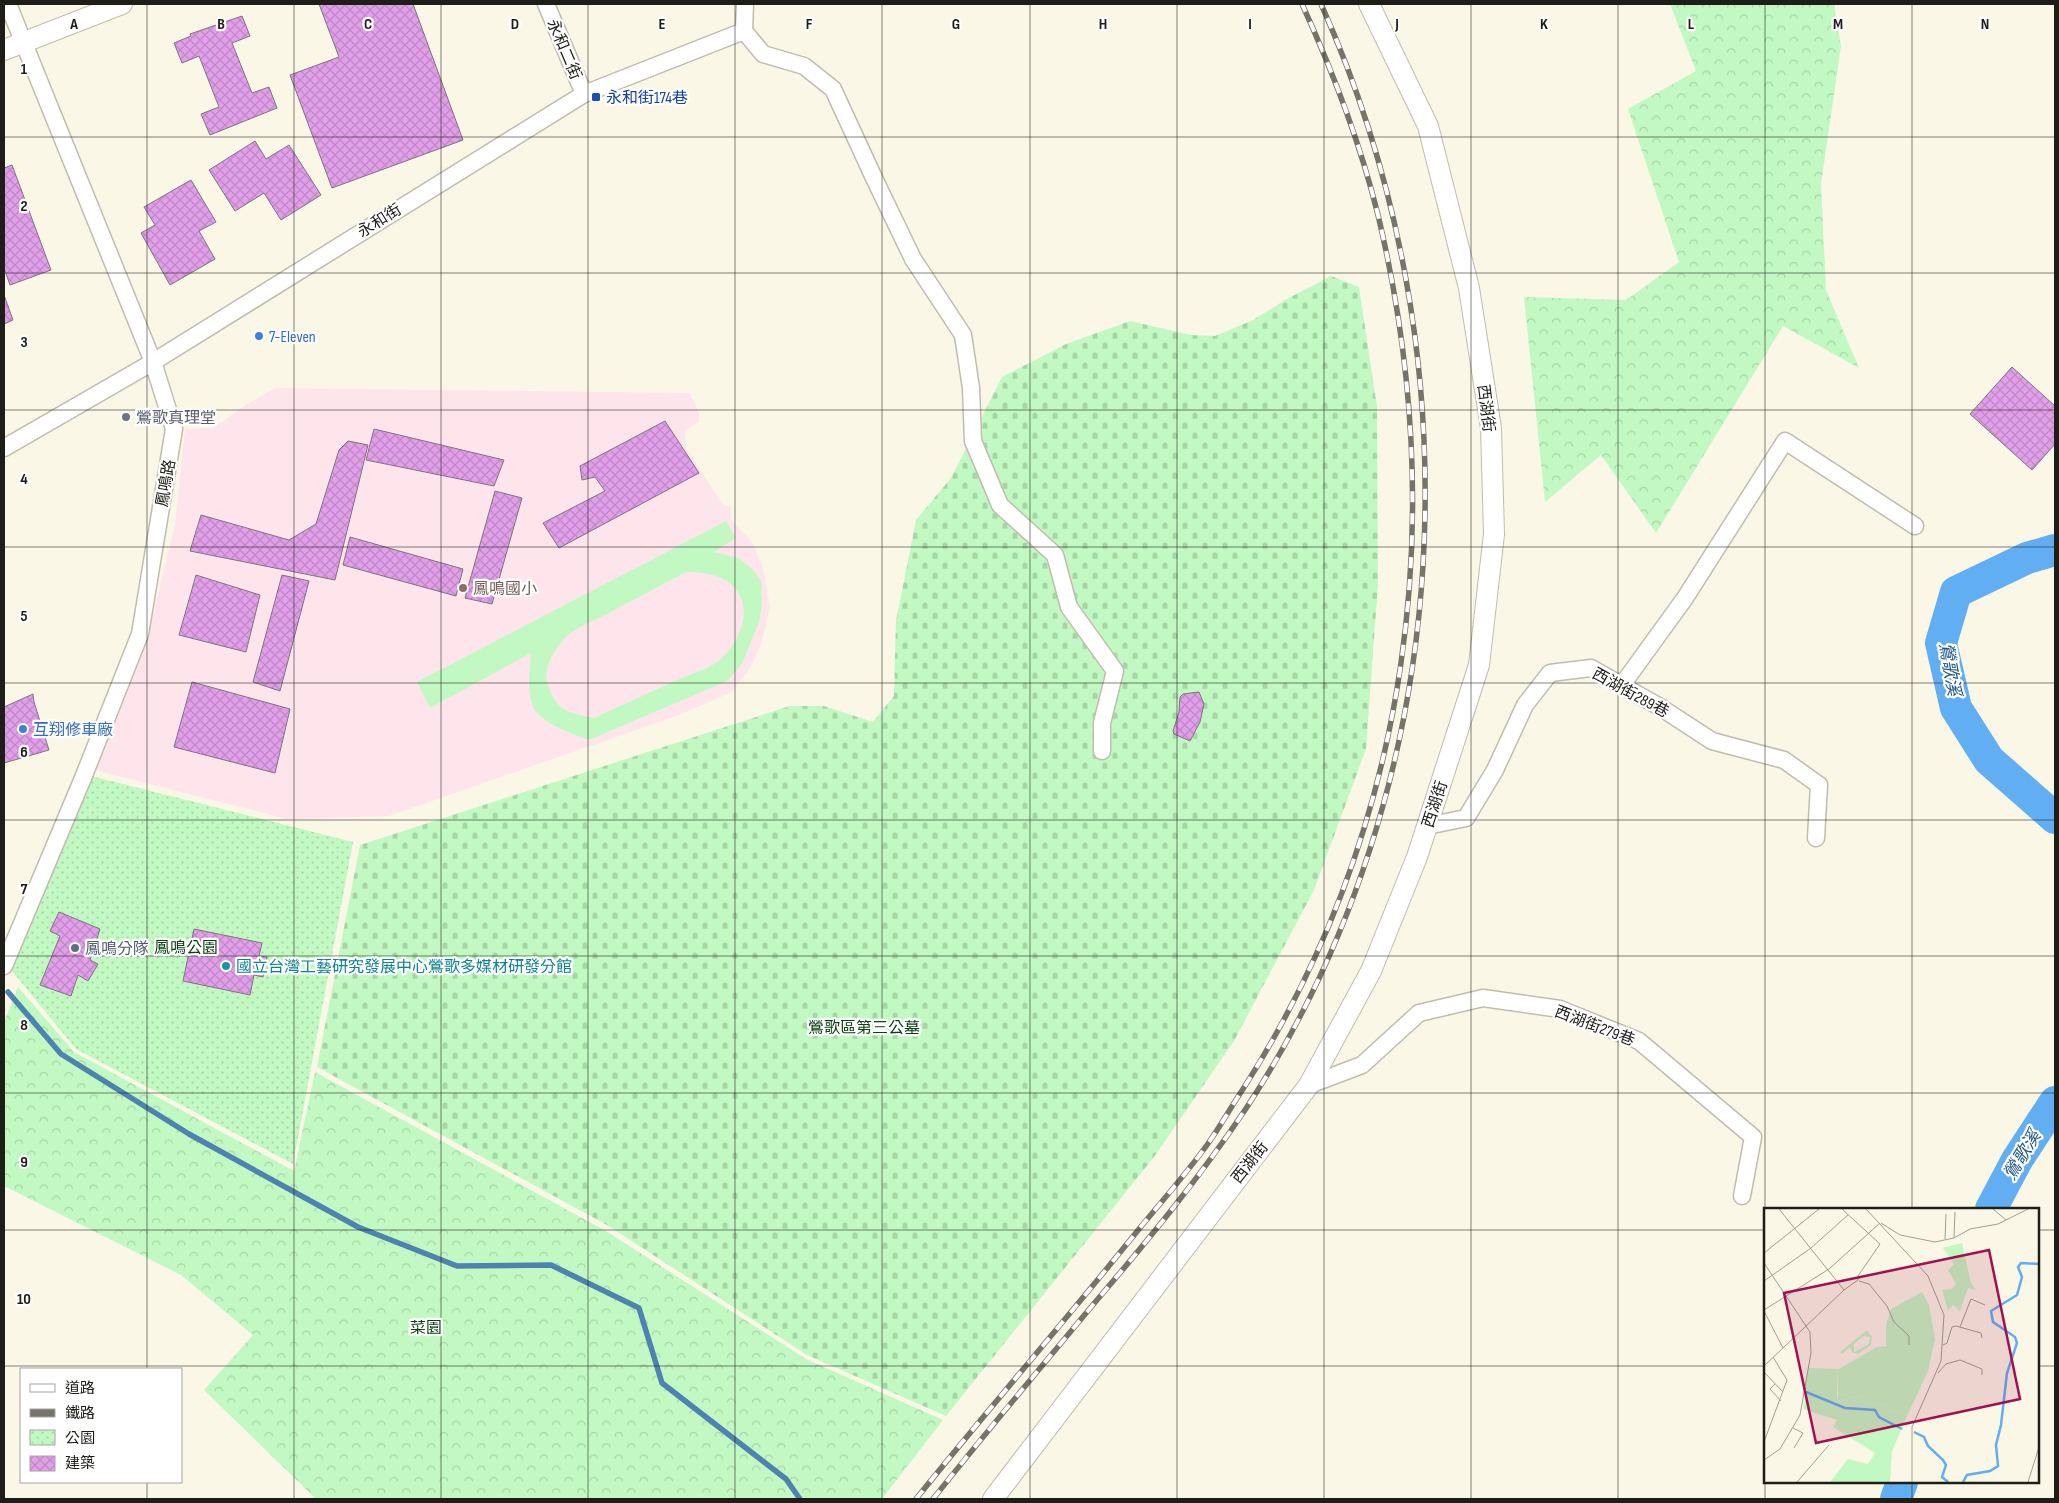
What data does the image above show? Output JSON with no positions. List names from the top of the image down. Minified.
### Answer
{"streets":{"street":["永和二街","永和街","西湖街","鳳鳴路","西湖街289巷","西湖街279巷"]},"crossings":[["永和二街","永和街"],["永和街","鳳鳴路"],["西湖街","西湖街289巷"],["西湖街","西湖街279巷"]],"water":["鶯歌溪"],"parks":["鳳鳴公園","鶯歌區第三公墓","菜園"],"places":{"transit":["永和街174巷"],"other":["7-Eleven","鶯歌真理堂","鳳鳴國小","互翔修車廠","鳳鳴分隊","國立台灣工藝研究發展中心鶯歌多媒材研發分館"]},"legend":["道路","鐵路","公園","建築"],"grid":{"columns":["A","B","C","D","E","F","G","H","I","J","K","L","M","N"],"rows":["1","2","3","4","5","6","7","8","9","10"]}}
